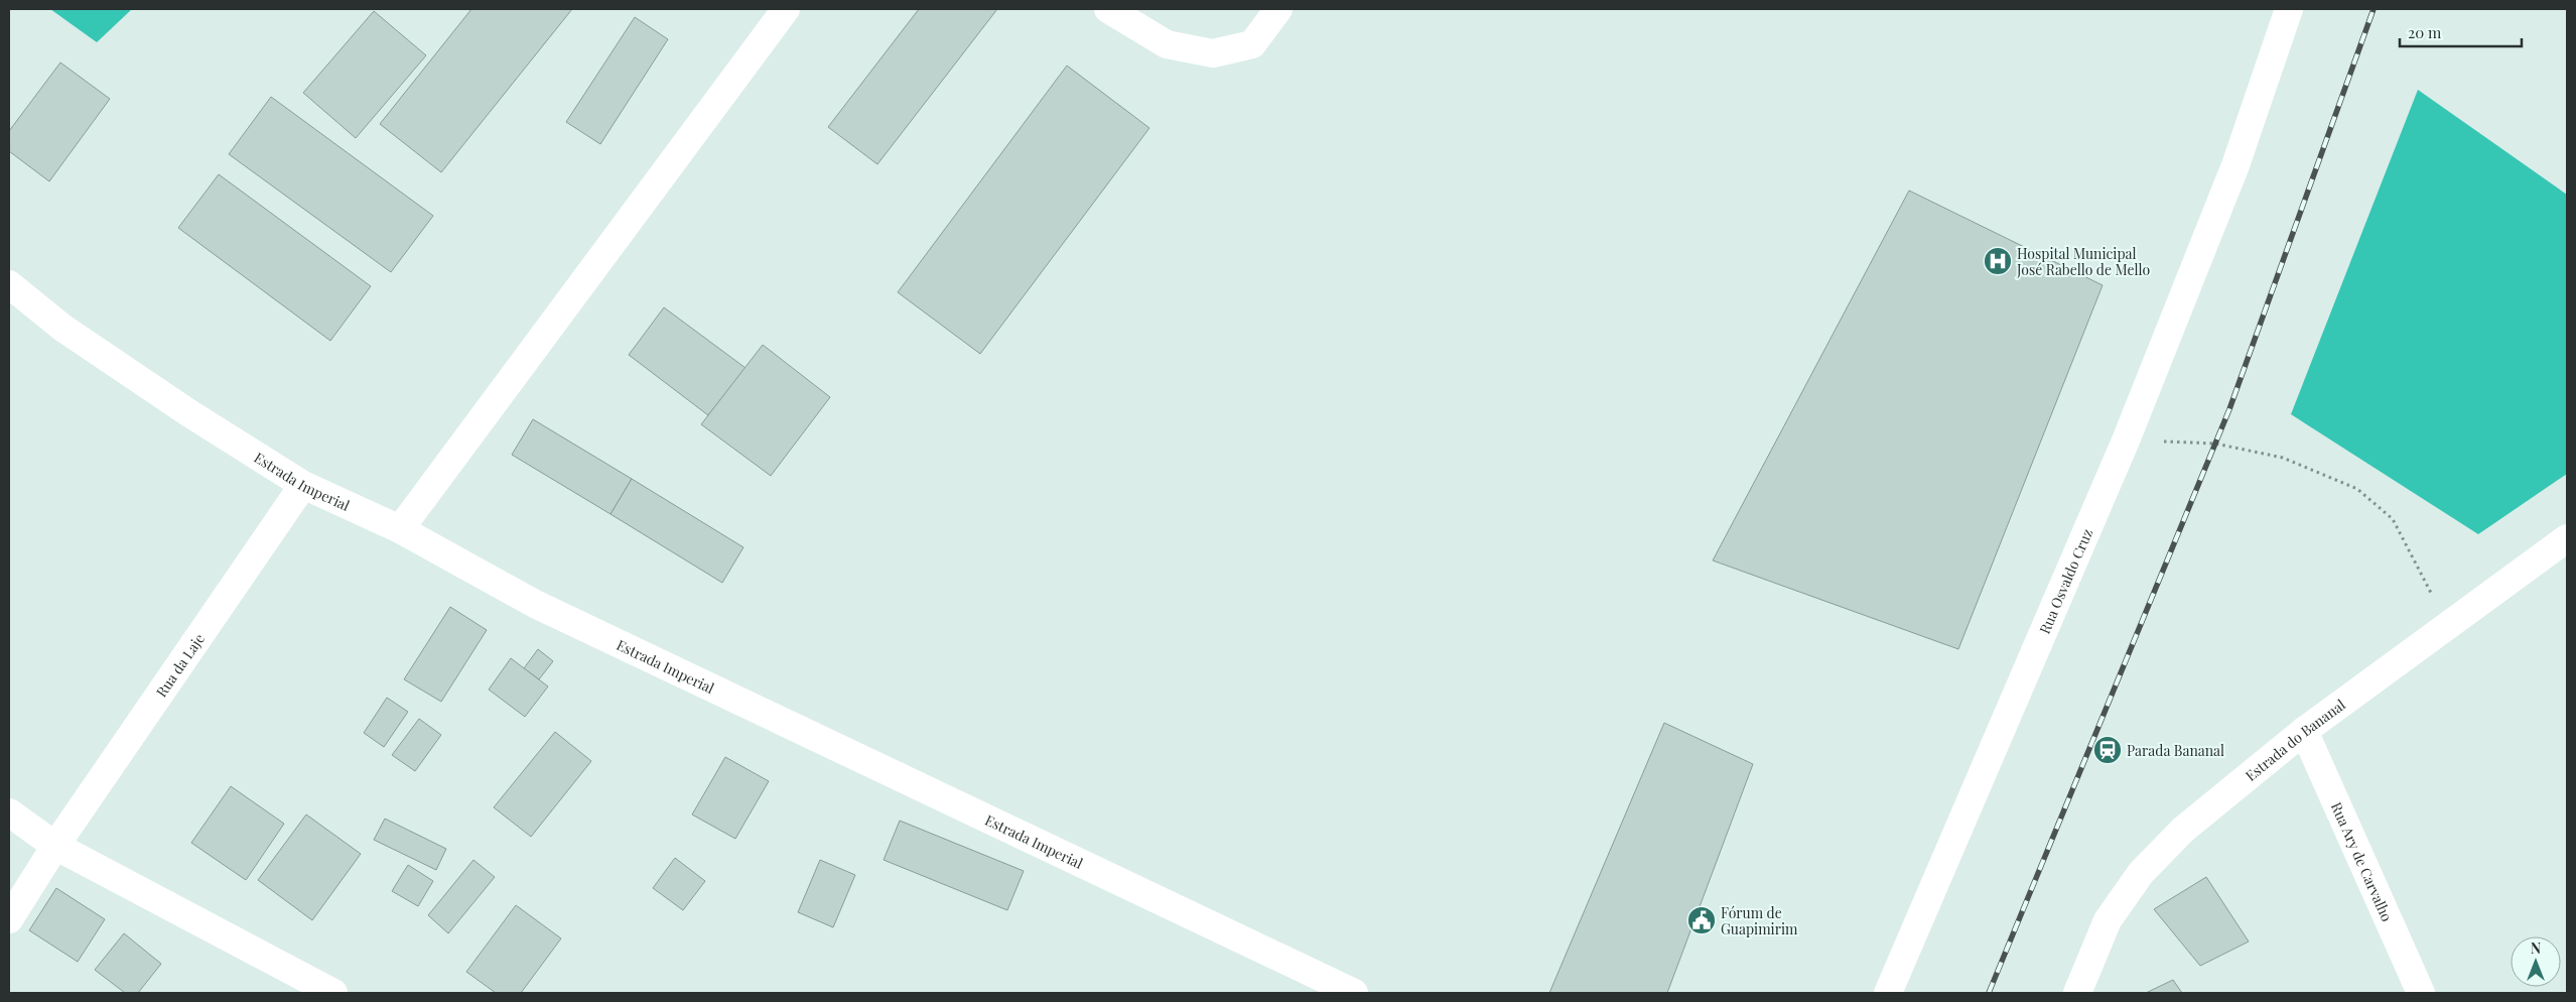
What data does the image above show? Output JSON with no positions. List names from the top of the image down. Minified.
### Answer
{"streets":{"street":["Estrada Imperial","Rua Osvaldo Cruz","Rua da Laje","Estrada do Bananal","Rua Ary de Carvalho"]},"crossings":[["Estrada Imperial","Rua da Laje"],["Estrada do Bananal","Rua Ary de Carvalho"]],"places":{"hospital":["Hospital Municipal José Rabello de Mello"],"station":["Parada Bananal"],"public building":["Fórum de Guapimirim"]},"scale_bar":"20 m","north":"top"}
